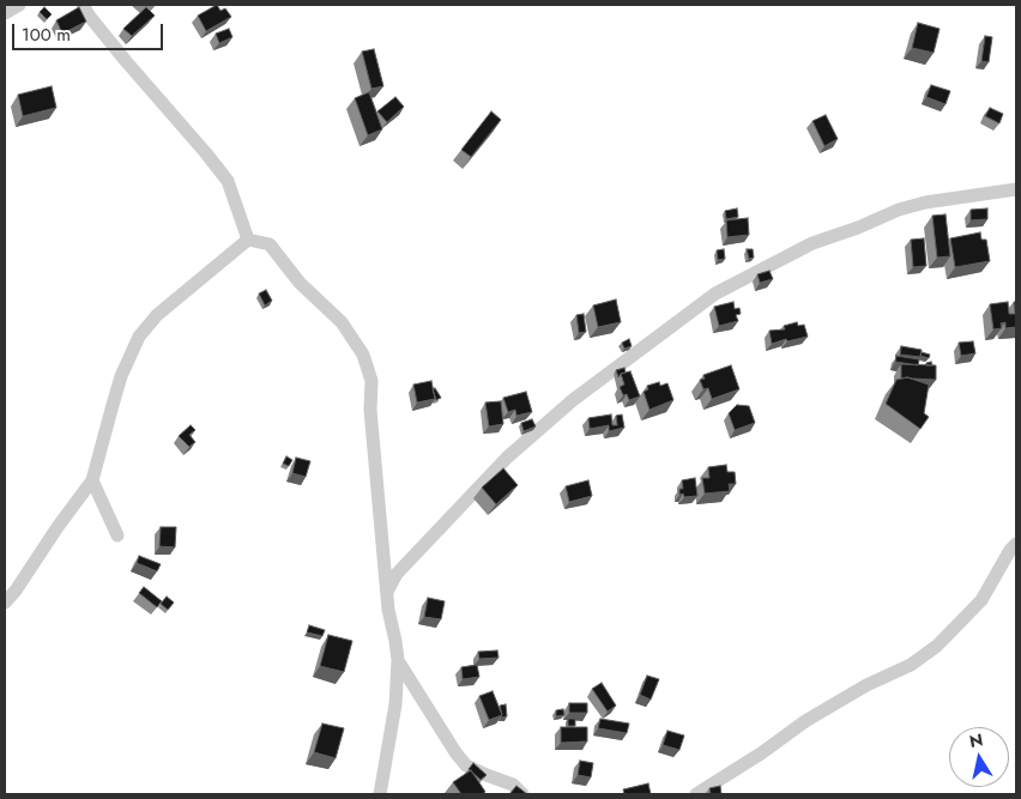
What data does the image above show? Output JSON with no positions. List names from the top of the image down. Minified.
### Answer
{"scale_bar":"100 m","north":"top"}
